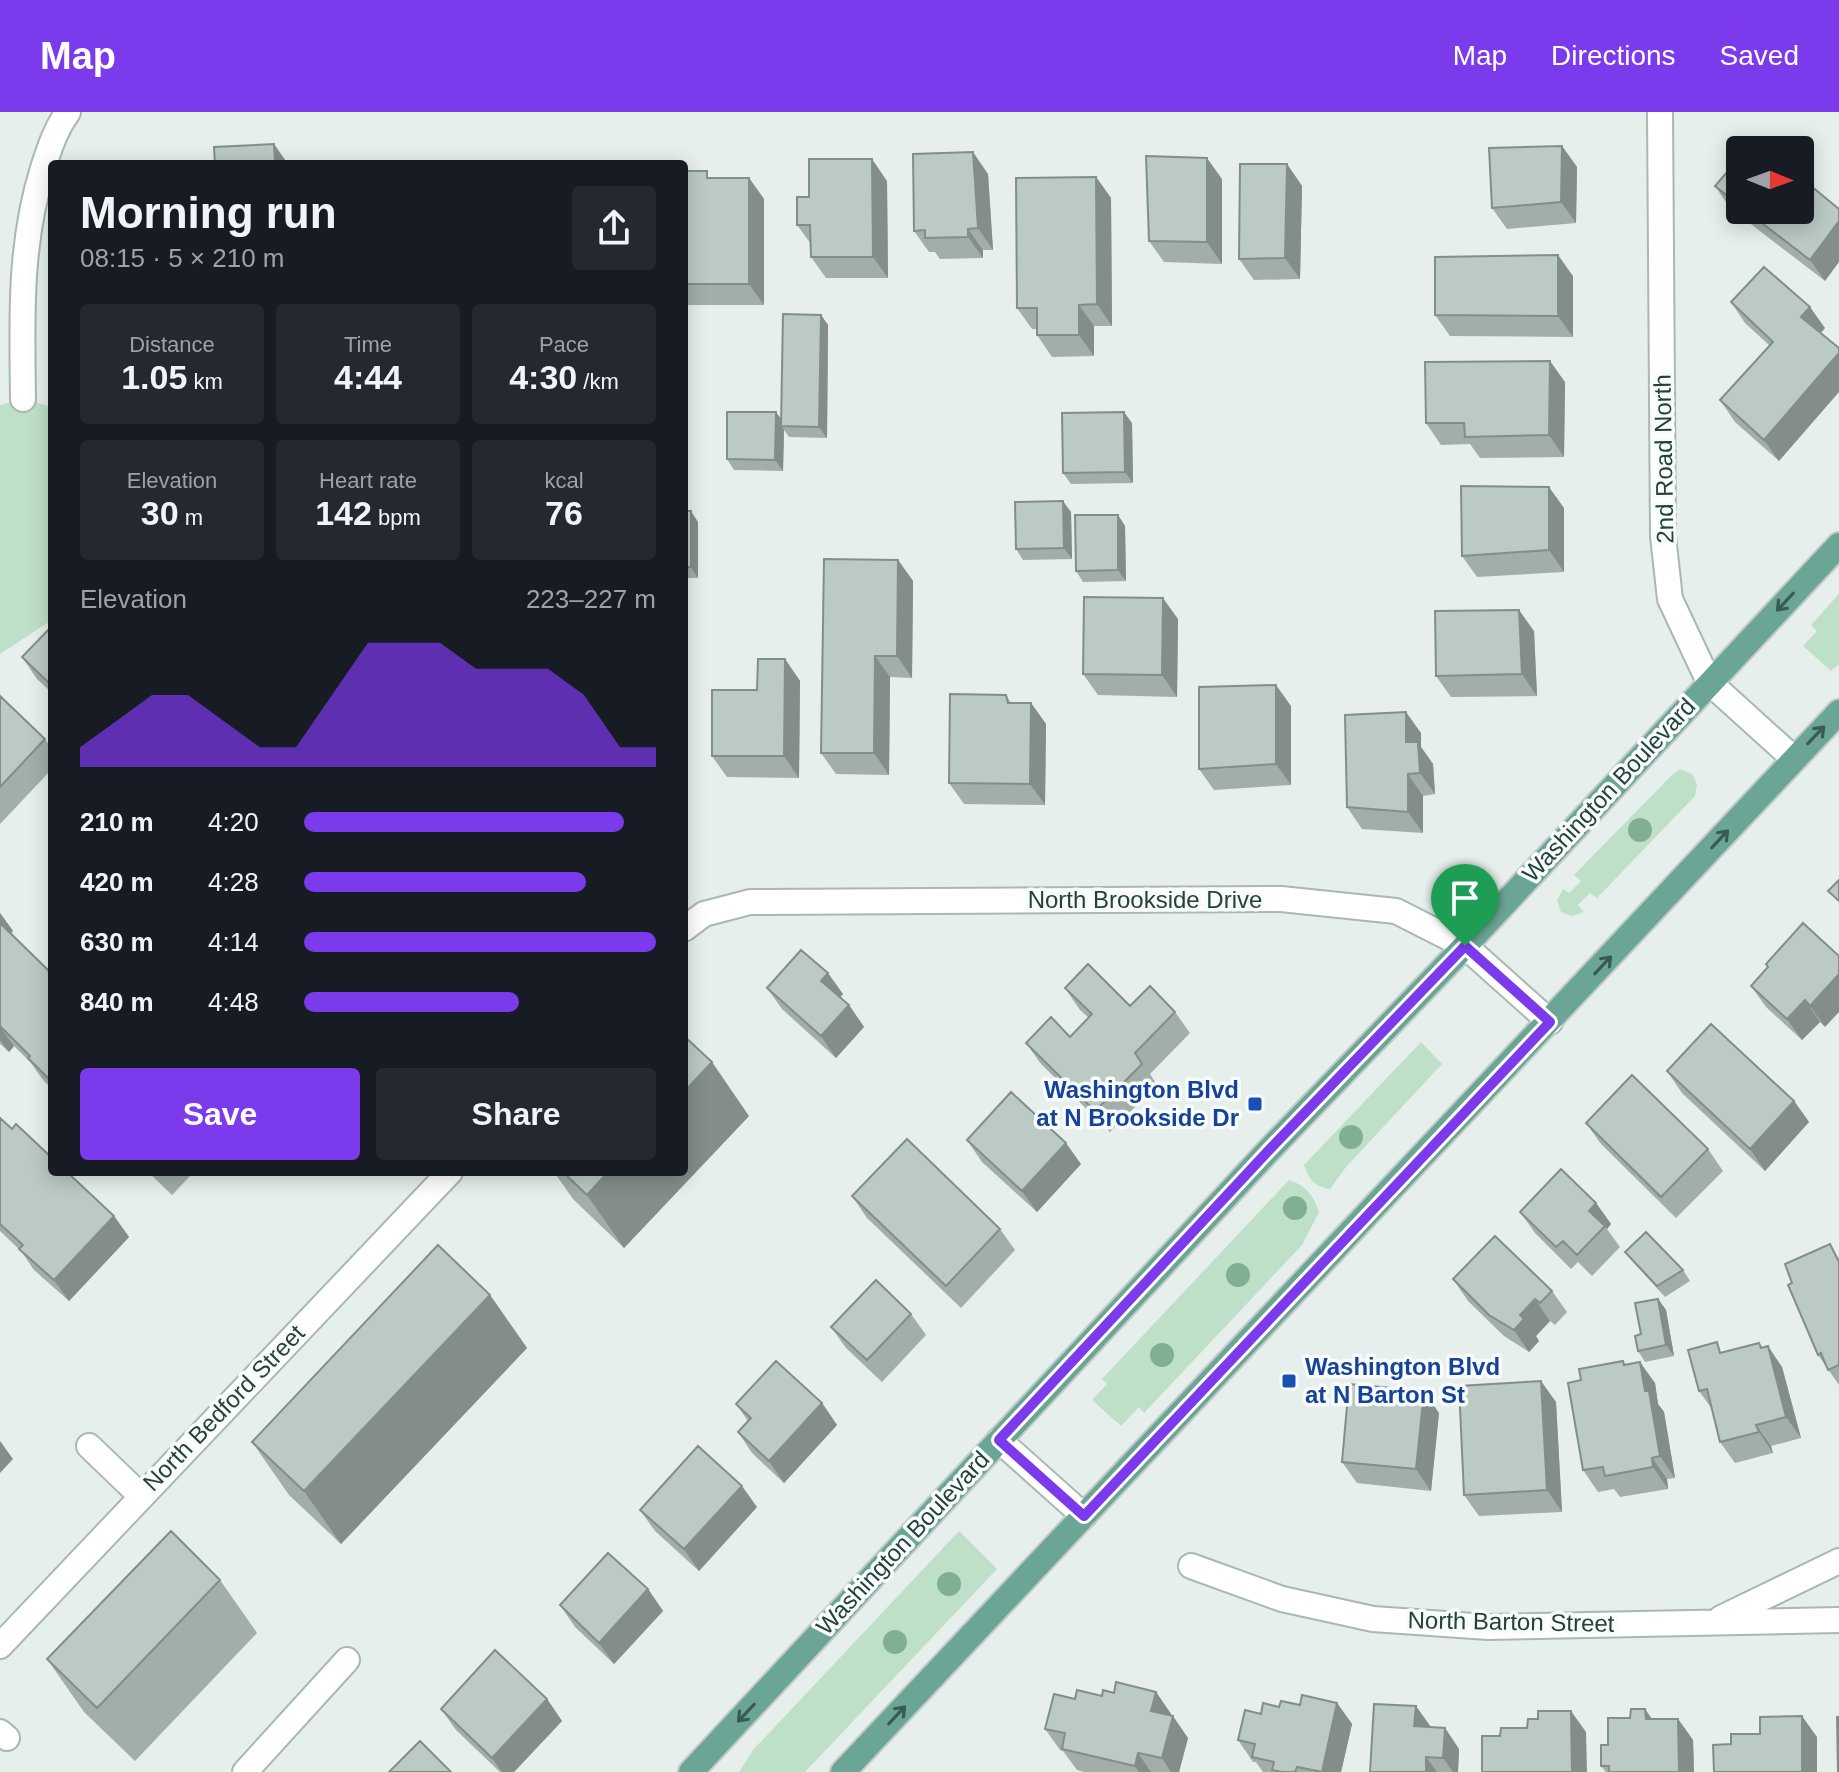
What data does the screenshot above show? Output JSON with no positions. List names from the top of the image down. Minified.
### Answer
{"streets":{"main road":["Washington Boulevard"],"street":["2nd Road North","North Brookside Drive","North Bedford Street","North Barton Street"]},"crossings":[["2nd Road North","Washington Boulevard"],["Washington Boulevard","North Brookside Drive"]],"places":{"transit":["Washington Blvd at N Brookside Dr","Washington Blvd at N Barton St"]},"north":"right","page":{"header":"Map","nav":["Map","Directions","Saved"],"heading":["Morning run","08:15 · 5 × 210 m"],"stats":[["Distance","1.05 km"],["Time","4:44"],["Pace","4:30 /km"],["Elevation","30 m"],["Heart rate","142 bpm"],["kcal","76"]],"chart":["Elevation","223–227 m"],"list":[{"name":"210 m","note":"4:20"},{"name":"420 m","note":"4:28"},{"name":"630 m","note":"4:14"},{"name":"840 m","note":"4:48"}],"buttons":["Save","Share"]}}
